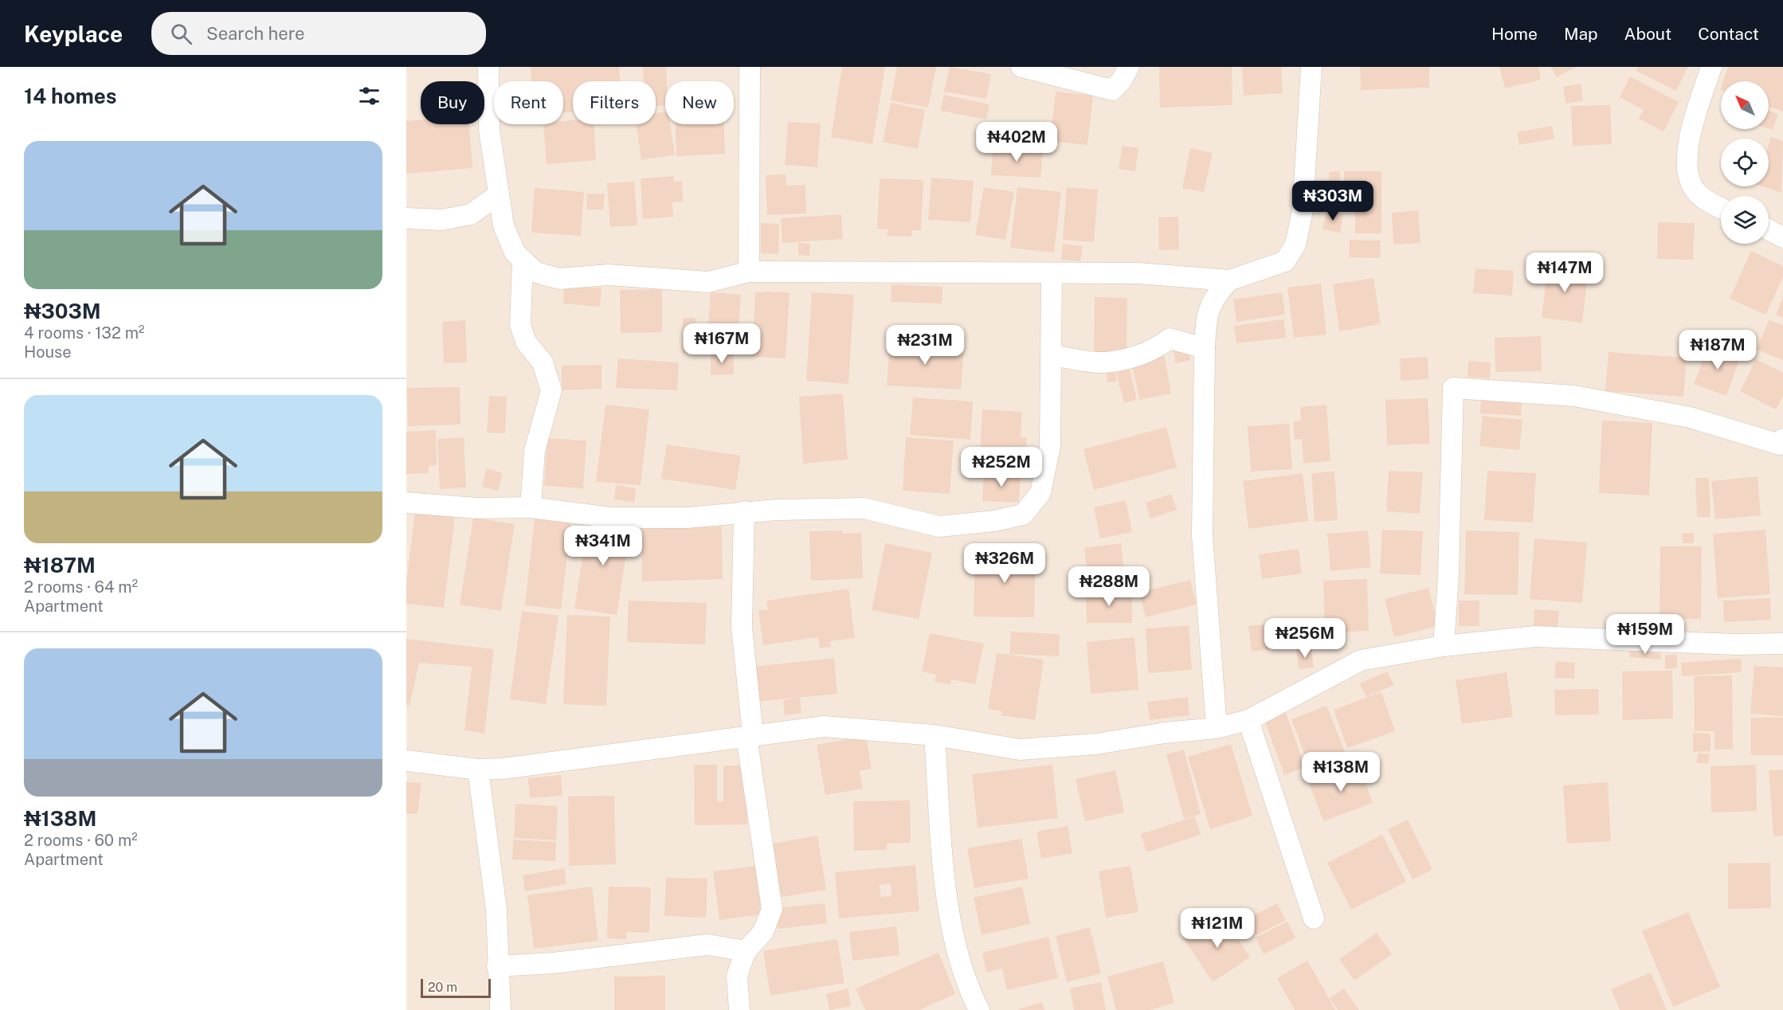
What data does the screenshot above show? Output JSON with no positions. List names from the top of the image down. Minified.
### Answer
{"scale_bar":"20 m","north":"top left","page":{"header":"Keyplace","search":"Search here","nav":["Home","Map","About","Contact"],"heading":"14 homes","chip":["Buy","Rent","Filters","New"],"price":["₦402M","₦303M","₦147M","₦167M","₦231M","₦187M","₦252M","₦341M","₦326M","₦288M","₦159M","₦256M","₦138M","₦121M"],"list":[{"name":"₦303M","note":"4 rooms · 132 m² · House"},{"name":"₦187M","note":"2 rooms · 64 m² · Apartment"},{"name":"₦138M","note":"2 rooms · 60 m² · Apartment"}],"scale":"20 m"}}
